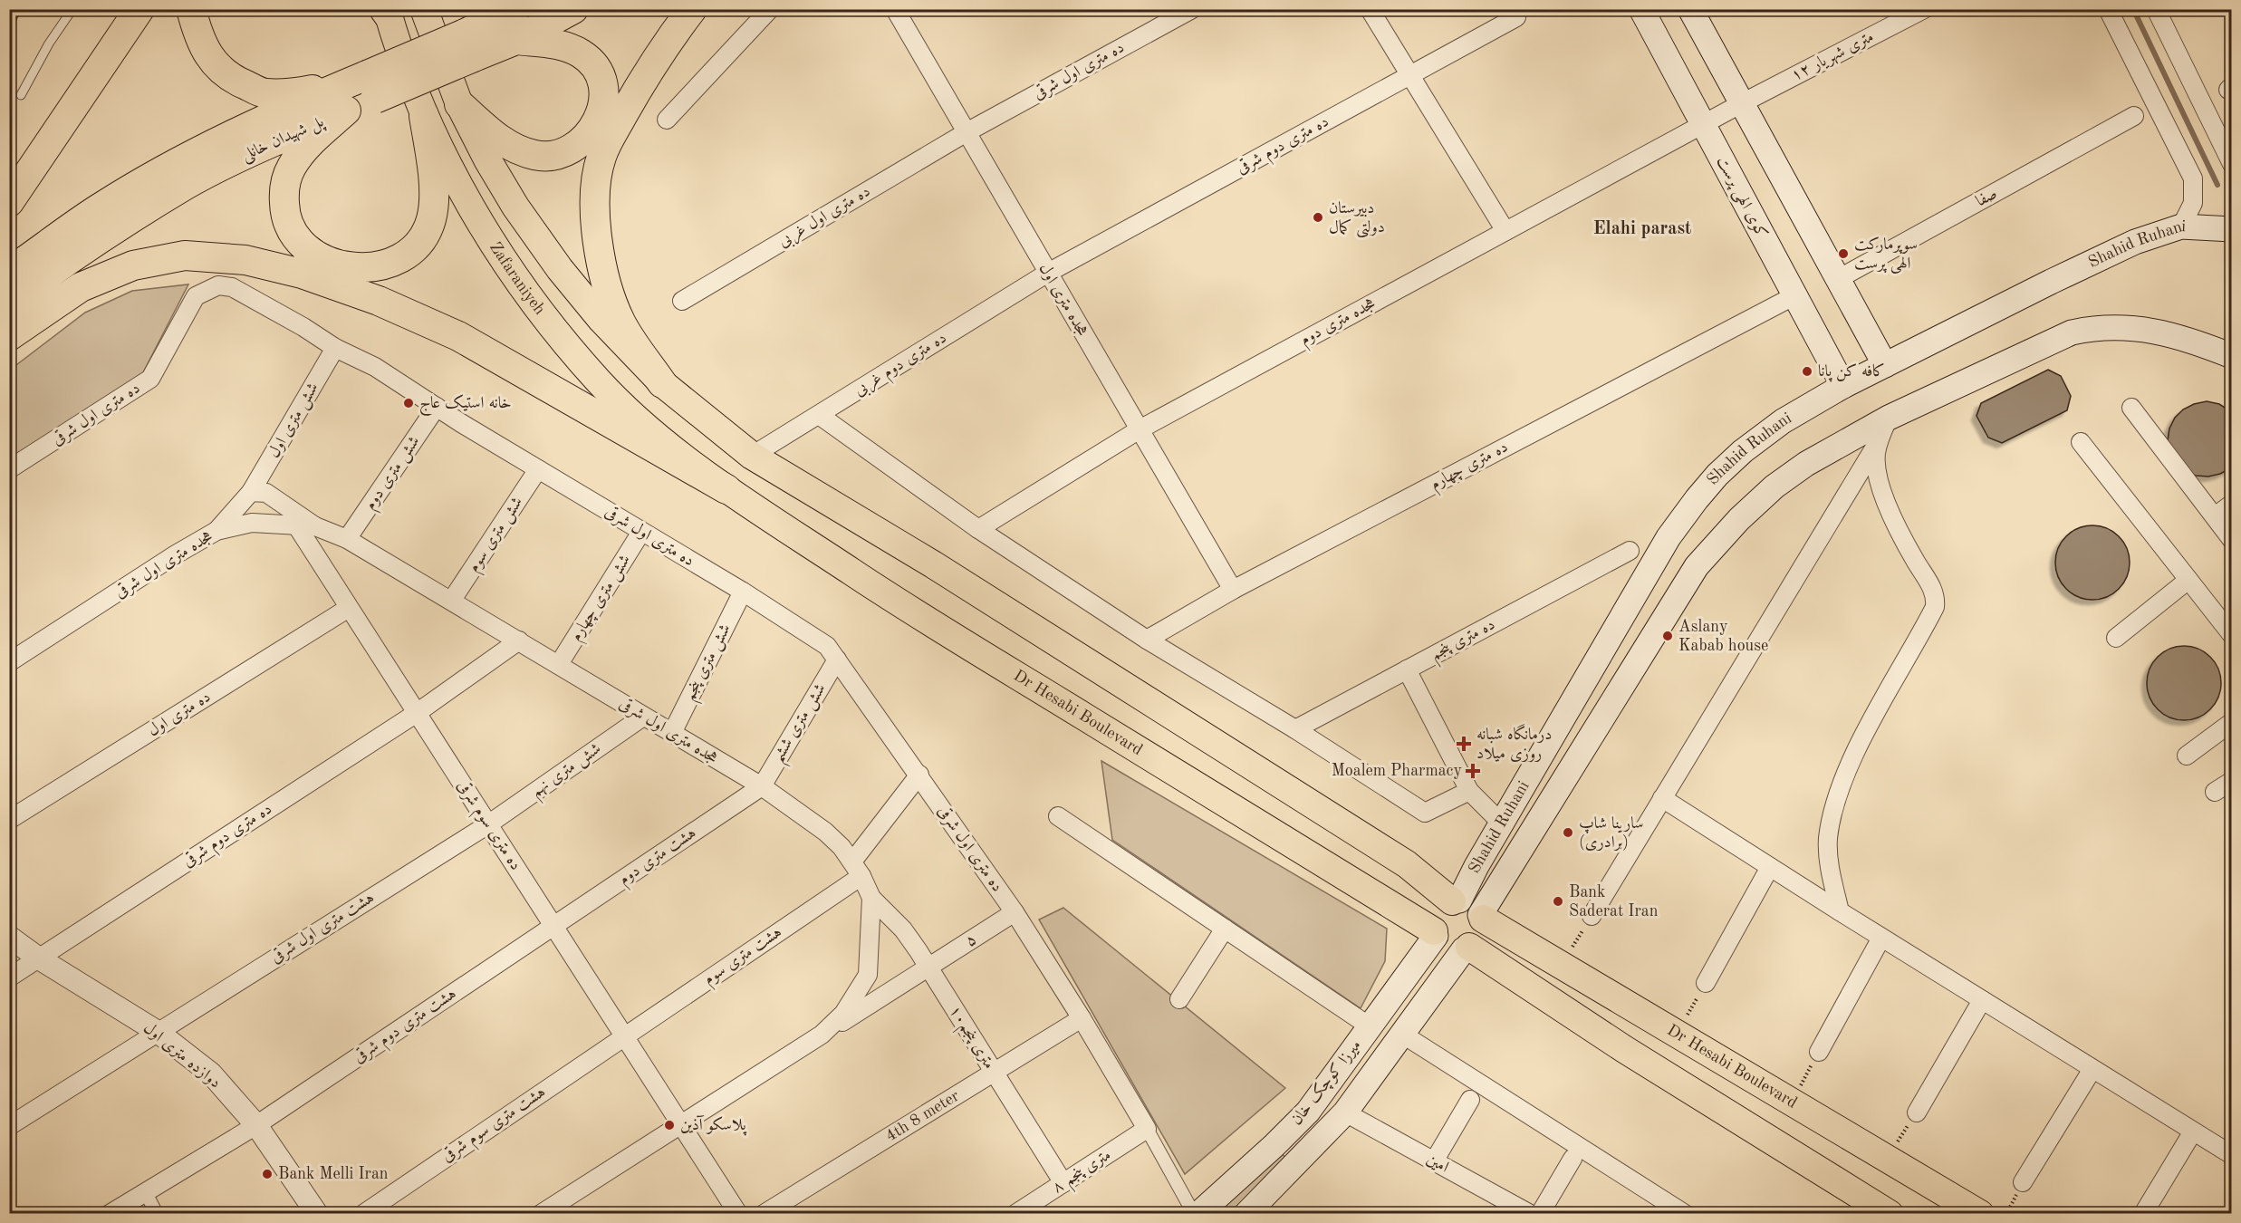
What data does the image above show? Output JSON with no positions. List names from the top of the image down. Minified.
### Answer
{"streets":{"highway":["پل شهیدان خانلی"],"main road":["کوی الهی پرست","Shahid Ruhani","Zafaraniyeh","Dr Hesabi Boulevard","میرزا کوچک خان"],"street":["۱۲ متری شهریار","ده متری اول شرقی","ده متری دوم شرقی","صفا","ده متری اول غربی","هجده متری اول","هجده متری دوم","ده متری دوم غربی","شش متری اول","ده متری چهارم","شش متری دوم","شش متری سوم","هجده متری اول شرقی","شش متری چهارم","ده متری پنجم","شش متری پنجم","ده متری اول","شش متری ششم","شش متری نهم","ده متری سوم شرقی","هشت متری دوم","هشت متری اول شرقی","۵","هشت متری سوم","هشت متری دوم شرقی","۱۰متری پنجم","دوازده متری اول","4th 8 meter","هشت متری سوم شرقی","امین","۸ متری پنجم"]},"crossings":[["۱۲ متری شهریار","کوی الهی پرست"],["۱۲ متری شهریار","هجده متری دوم"],["ده متری اول شرقی","ده متری اول غربی"],["ده متری اول شرقی","هجده متری اول"],["ده متری اول شرقی","شش متری اول"],["ده متری اول شرقی","شش متری دوم"],["ده متری اول شرقی","شش متری سوم"],["ده متری اول شرقی","شش متری چهارم"],["ده متری اول شرقی","شش متری پنجم"],["ده متری اول شرقی","شش متری ششم"],["ده متری اول شرقی","۵"],["ده متری اول شرقی","هشت متری سوم"],["ده متری اول شرقی","4th 8 meter"],["ده متری اول شرقی","۸ متری پنجم"],["ده متری دوم شرقی","هجده متری اول"],["ده متری دوم شرقی","ده متری دوم غربی"],["ده متری دوم شرقی","هجده متری اول شرقی"],["ده متری دوم شرقی","ده متری سوم شرقی"],["ده متری دوم شرقی","دوازده متری اول"],["کوی الهی پرست","Shahid Ruhani"],["کوی الهی پرست","هجده متری دوم"],["کوی الهی پرست","ده متری چهارم"],["ده متری اول غربی","هجده متری اول"],["Shahid Ruhani","Dr Hesabi Boulevard"],["Shahid Ruhani","میرزا کوچک خان"],["Zafaraniyeh","Dr Hesabi Boulevard"],["هجده متری اول","هجده متری دوم"],["هجده متری اول","ده متری دوم غربی"],["هجده متری اول","ده متری چهارم"],["ده متری دوم غربی","Dr Hesabi Boulevard"],["شش متری اول","هجده متری اول شرقی"],["شش متری دوم","هجده متری اول شرقی"],["شش متری سوم","هجده متری اول شرقی"],["هجده متری اول شرقی","شش متری چهارم"],["هجده متری اول شرقی","شش متری پنجم"],["هجده متری اول شرقی","شش متری ششم"],["هجده متری اول شرقی","شش متری نهم"],["هجده متری اول شرقی","ده متری سوم شرقی"],["هجده متری اول شرقی","هشت متری دوم"],["هجده متری اول شرقی","۵"],["هجده متری اول شرقی","هشت متری سوم"],["هجده متری اول شرقی","۱۰متری پنجم"],["Dr Hesabi Boulevard","میرزا کوچک خان"],["ده متری اول","ده متری سوم شرقی"],["شش متری ششم","هشت متری دوم"],["شش متری نهم","ده متری سوم شرقی"],["شش متری نهم","هشت متری اول شرقی"],["ده متری سوم شرقی","هشت متری دوم"],["ده متری سوم شرقی","هشت متری اول شرقی"],["ده متری سوم شرقی","هشت متری سوم"],["ده متری سوم شرقی","هشت متری دوم شرقی"],["ده متری سوم شرقی","هشت متری سوم شرقی"],["هشت متری دوم","هشت متری دوم شرقی"],["هشت متری اول شرقی","دوازده متری اول"],["۵","۱۰متری پنجم"],["هشت متری سوم","هشت متری سوم شرقی"],["هشت متری دوم شرقی","دوازده متری اول"],["۱۰متری پنجم","4th 8 meter"],["۱۰متری پنجم","۸ متری پنجم"],["میرزا کوچک خان","امین"]],"districts":["Elahi parast"],"places":{"other":["دبیرستان دولتی کمال","سوپرمارکت الهی پرست","کافه کن پانا","خانه استیک عاج","Aslany Kabab house","سارینا شاپ (برادری)","Bank Saderat Iran","پلاسکو آذین","Bank Melli Iran"],"health":["درمانگاه شبانه روزی میلاد","Moalem Pharmacy"]}}
